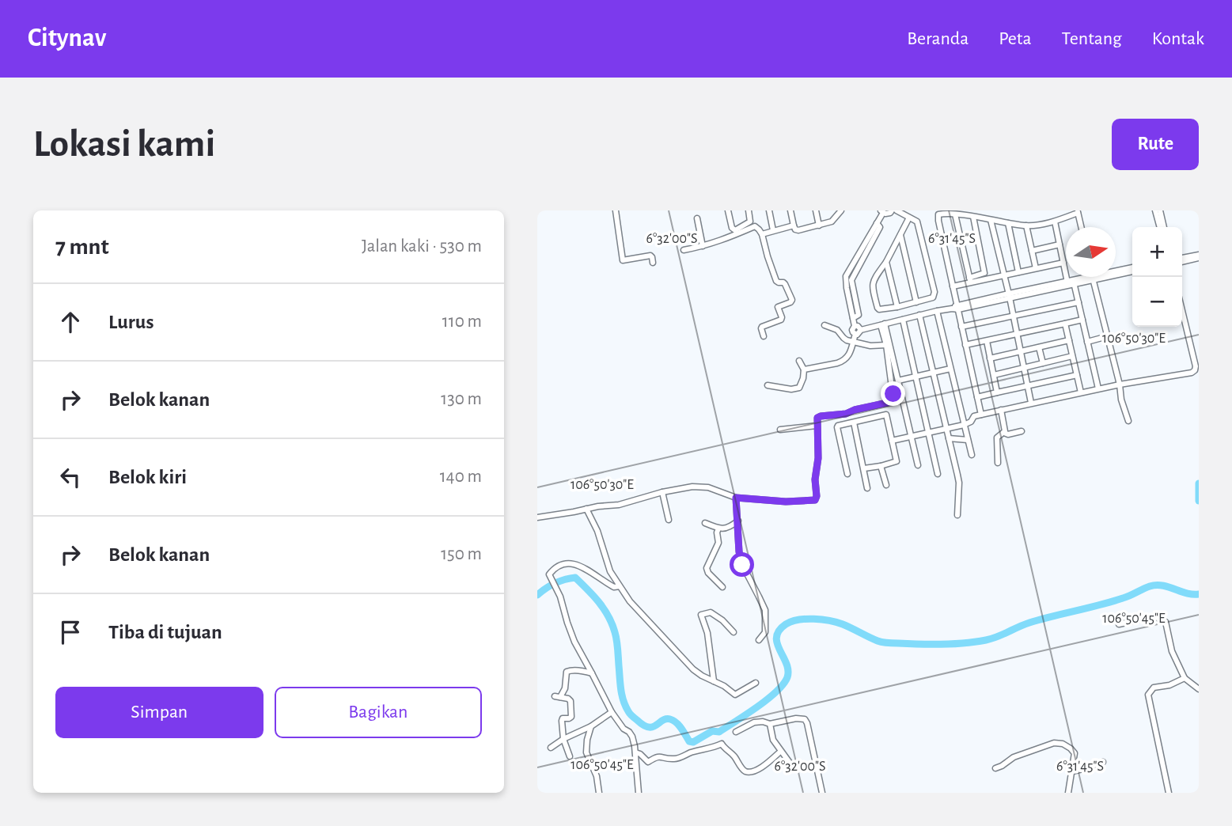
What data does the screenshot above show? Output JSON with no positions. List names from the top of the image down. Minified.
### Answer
{"north":"right","page":{"header":"Citynav","nav":["Beranda","Peta","Tentang","Kontak"],"buttons":["Rute",["Simpan","Bagikan"]],"title":"Lokasi kami","heading":["7 mnt","Jalan kaki · 530 m"],"map_buttons":["+","−"],"list":[["Lurus","110 m"],["Belok kanan","130 m"],["Belok kiri","140 m"],["Belok kanan","150 m"],"Tiba di tujuan"]},"coordinates":["6°32'00\"S","6°31'45\"S","106°50'30\"E","106°50'45\"E"]}
